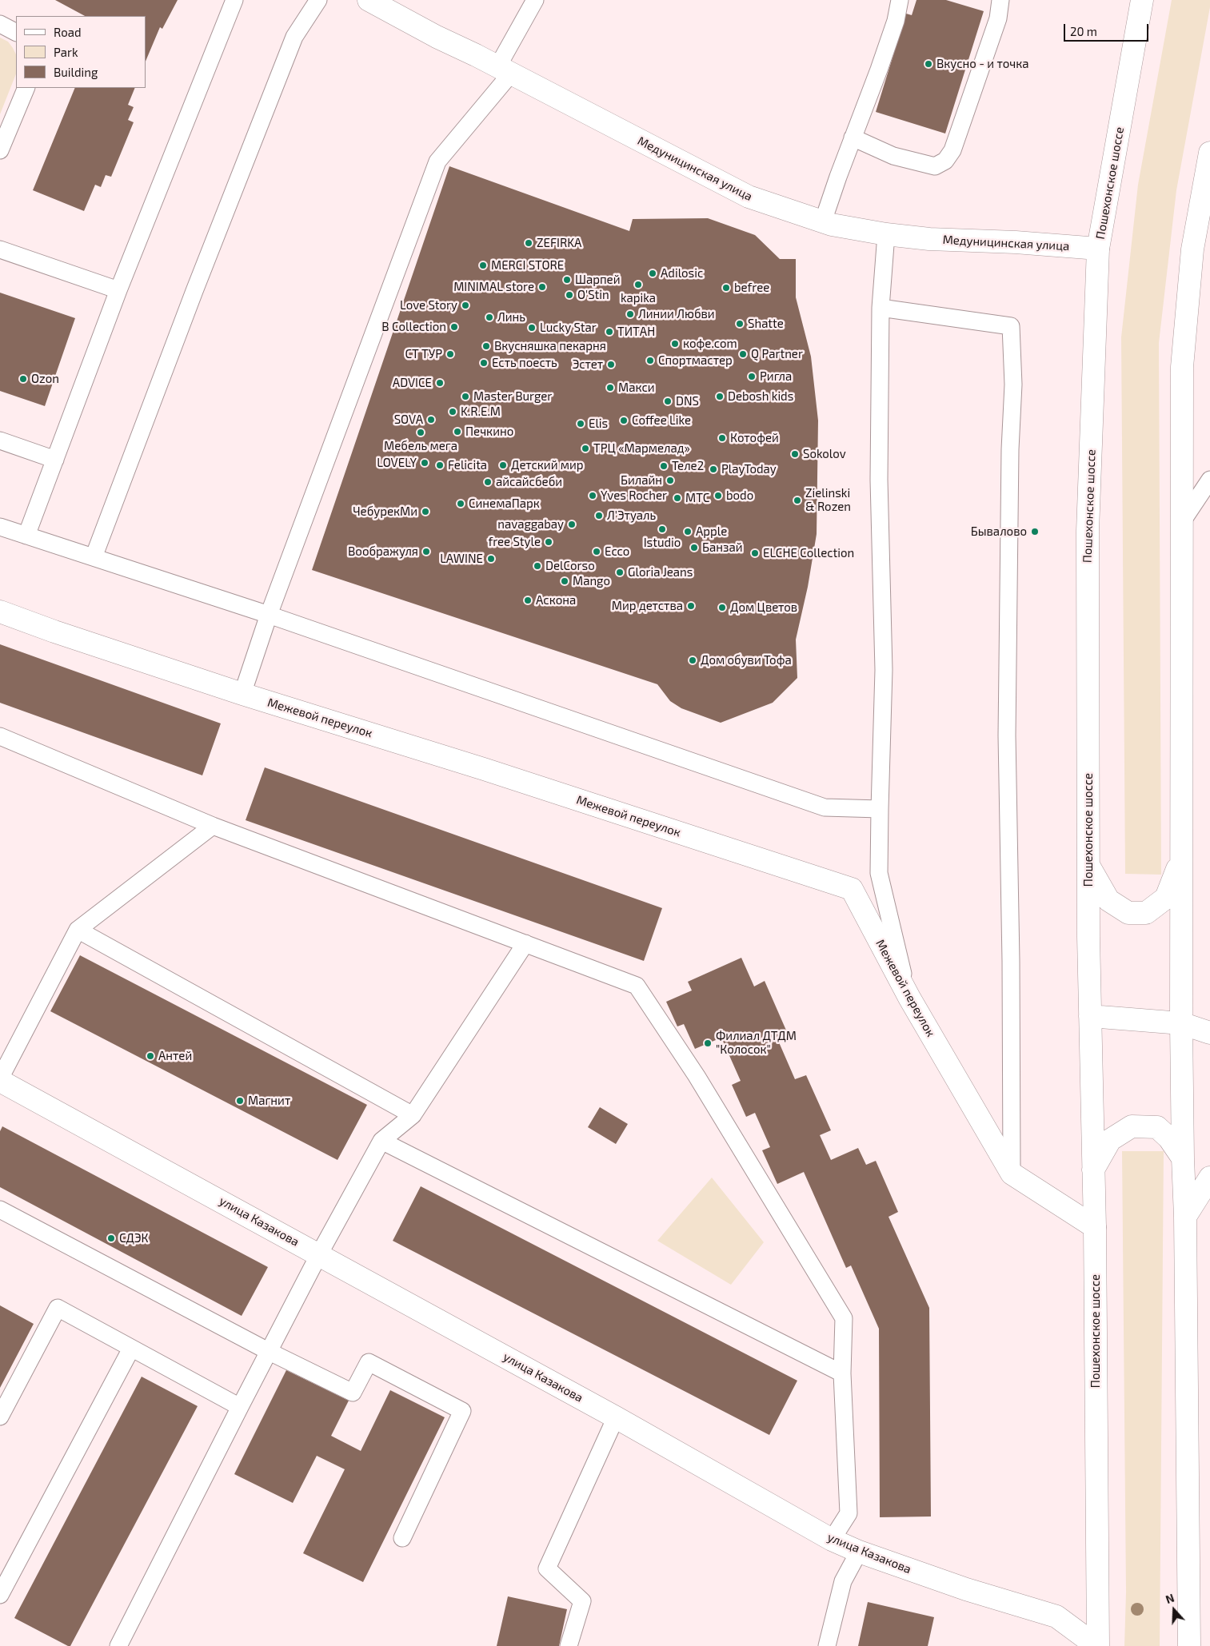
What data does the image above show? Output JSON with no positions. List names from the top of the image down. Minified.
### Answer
{"streets":{"main road":["Медуницинская улица","Пошехонское шоссе","Межевой переулок","улица Казакова"]},"crossings":[["Медуницинская улица","Пошехонское шоссе"],["Пошехонское шоссе","Межевой переулок"],["Пошехонское шоссе","улица Казакова"]],"places":["Вкусно - и точка","ZEFIRKA","MERCI STORE","Adilosic","Шарпей","kapika","MINIMAL store","befree","O'Stin","Love Story","Линии Любви","Линь","Shatte","B Collection","Lucky Star","ТИТАН","кофе.com","Вкусняшка пекарня","СТ ТУР","Q Partner","Спортмастер","Есть поесть","Эстет","Ригла","Ozon","ADVICE","Макси","Master Burger","Debosh kids","DNS","K.R.E.M","SOVA","Coffee Like","Elis","Печкино","Мебель мега","Котофей","ТРЦ «Мармелад»","Sokolov","LOVELY","Felicita","Детский мир","Теле2","PlayToday","Билайн","айсайсбеби","Yves Rocher","bodo","МТС","Zielinski & Rozen","СинемаПарк","ЧебурекМи","Л'Этуаль","navaggabay","Istudio","Apple","Бывалово","free Style","Банзай","Воображуля","Ecco","ELCHE Collection","LAWINE","DelCorso","Gloria Jeans","Mango","Аскона","Мир детства","Дом Цветов","Дом обуви Тофа","Филиал ДТДМ \"Колосок\"","Антей","Магнит","СДЭК"],"legend":["Road","Park","Building"],"scale_bar":"20 m","north":"top"}
